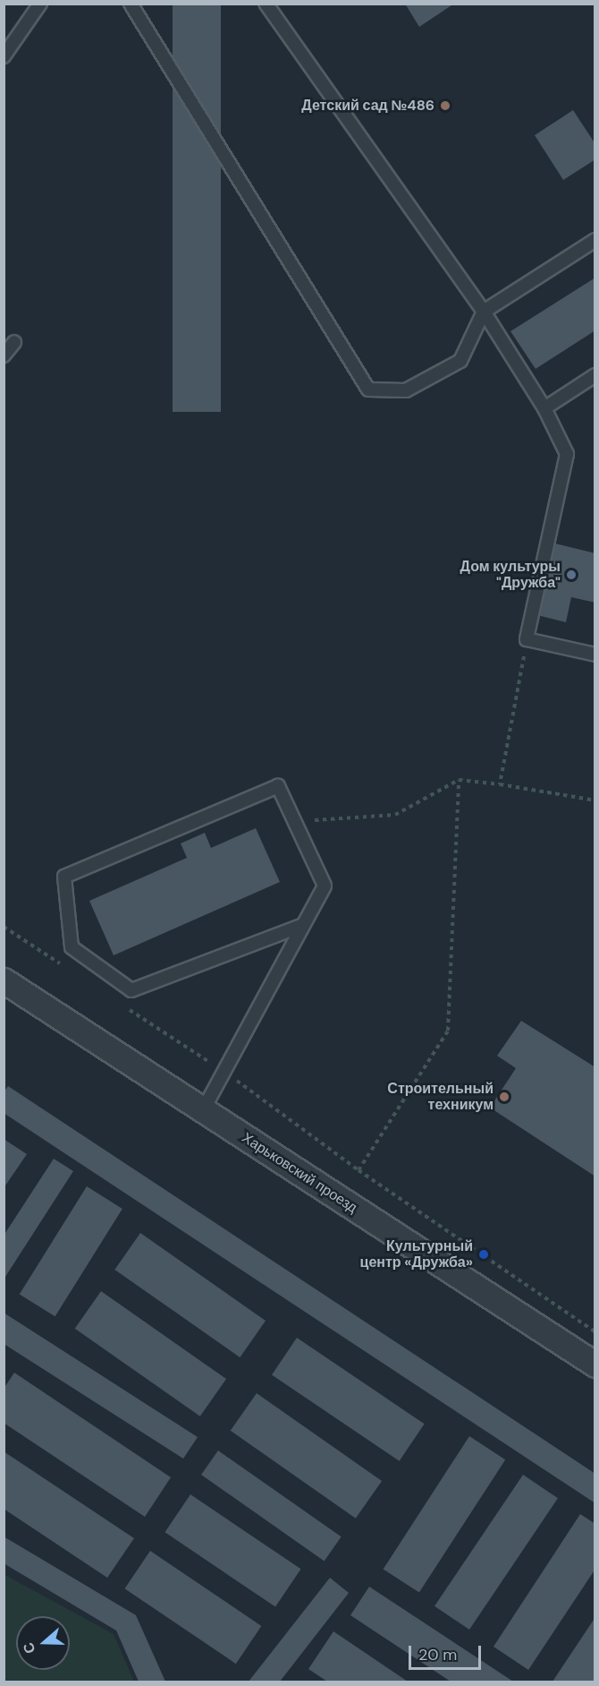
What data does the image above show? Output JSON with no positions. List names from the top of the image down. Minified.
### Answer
{"streets":{"street":["Харьковский проезд"]},"places":["Детский сад №486","Дом культуры \"Дружба\"","Строительный техникум","Культурный центр «Дружба»"],"scale_bar":"20 m","north":"left"}
